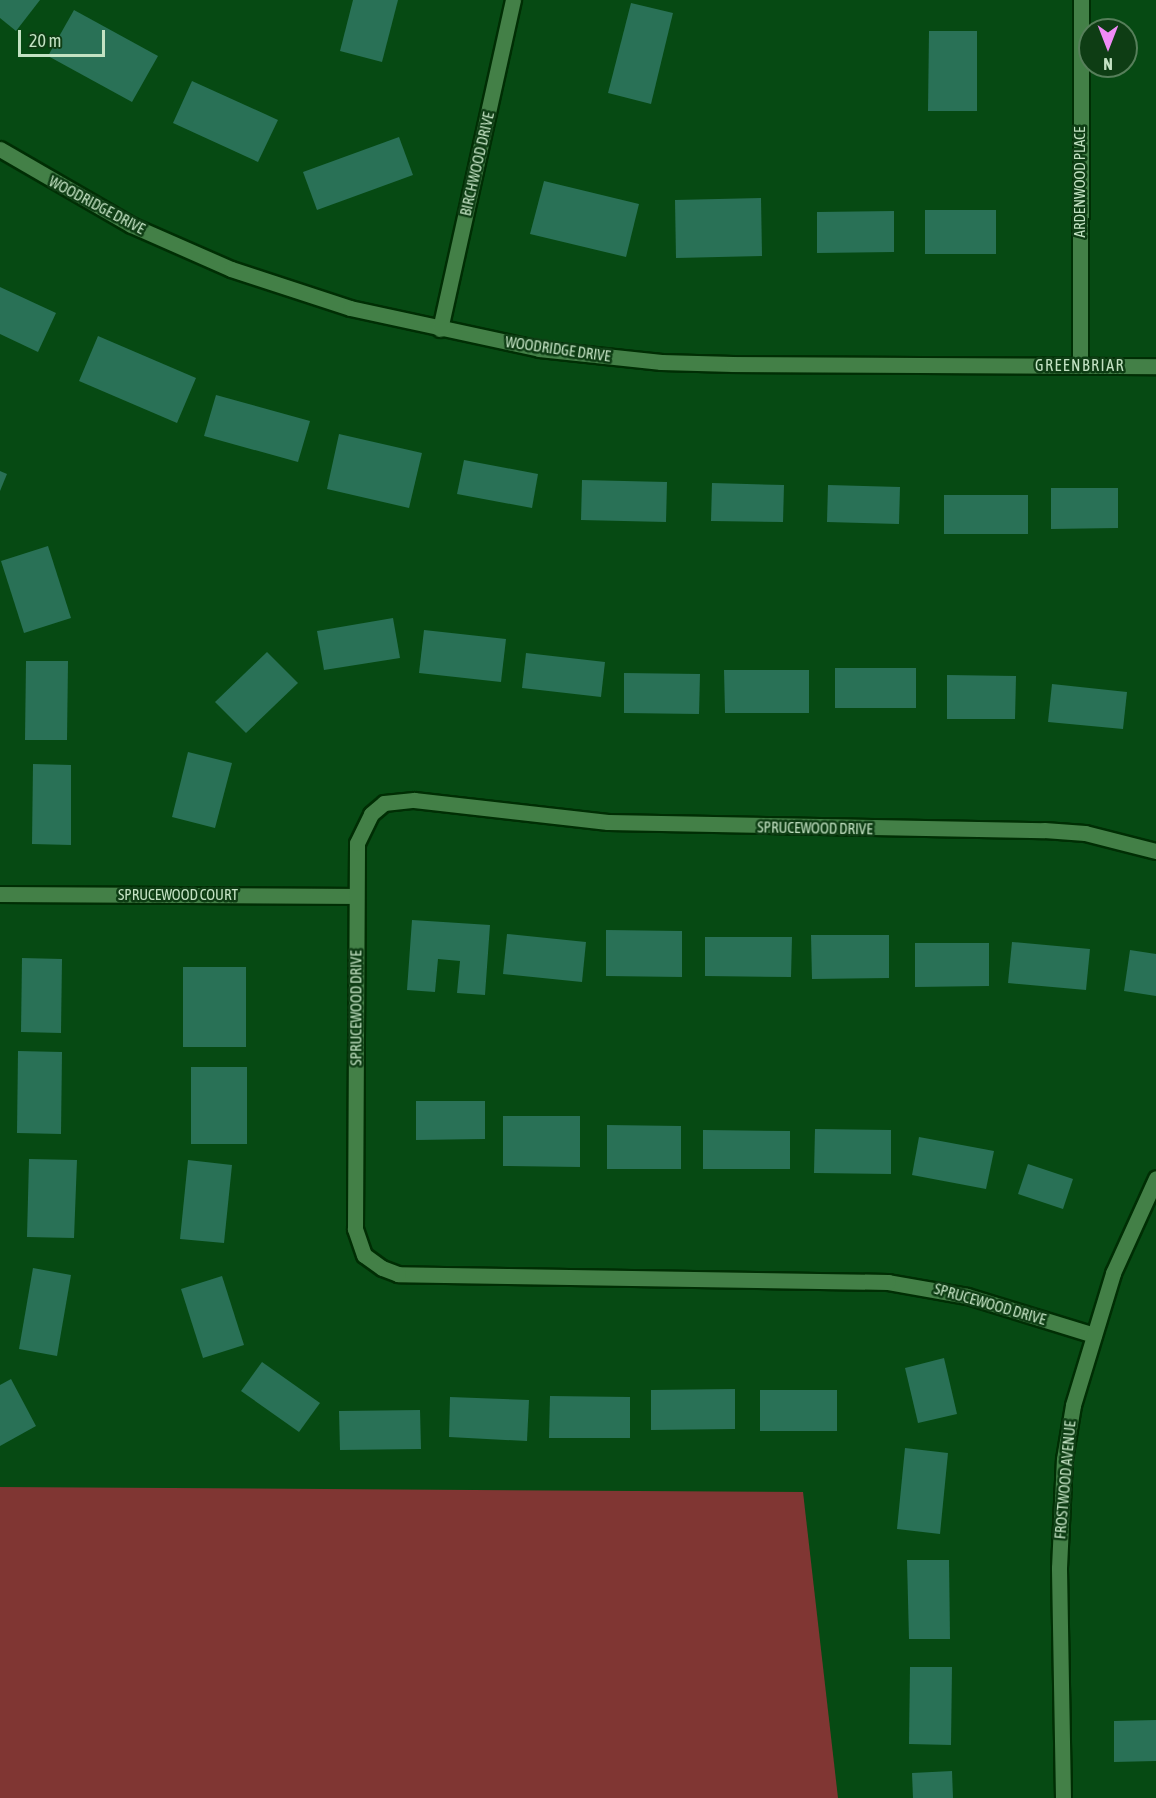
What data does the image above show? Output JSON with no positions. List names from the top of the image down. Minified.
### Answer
{"streets":{"street":["BIRCHWOOD DRIVE","ARDENWOOD PLACE","WOODRIDGE DRIVE","SPRUCEWOOD DRIVE","SPRUCEWOOD COURT","FROSTWOOD AVENUE"]},"crossings":[["BIRCHWOOD DRIVE","WOODRIDGE DRIVE"],["ARDENWOOD PLACE","WOODRIDGE DRIVE"],["SPRUCEWOOD DRIVE","SPRUCEWOOD COURT"],["SPRUCEWOOD DRIVE","FROSTWOOD AVENUE"]],"districts":["GREENBRIAR"],"scale_bar":"20 m","north":"bottom"}
